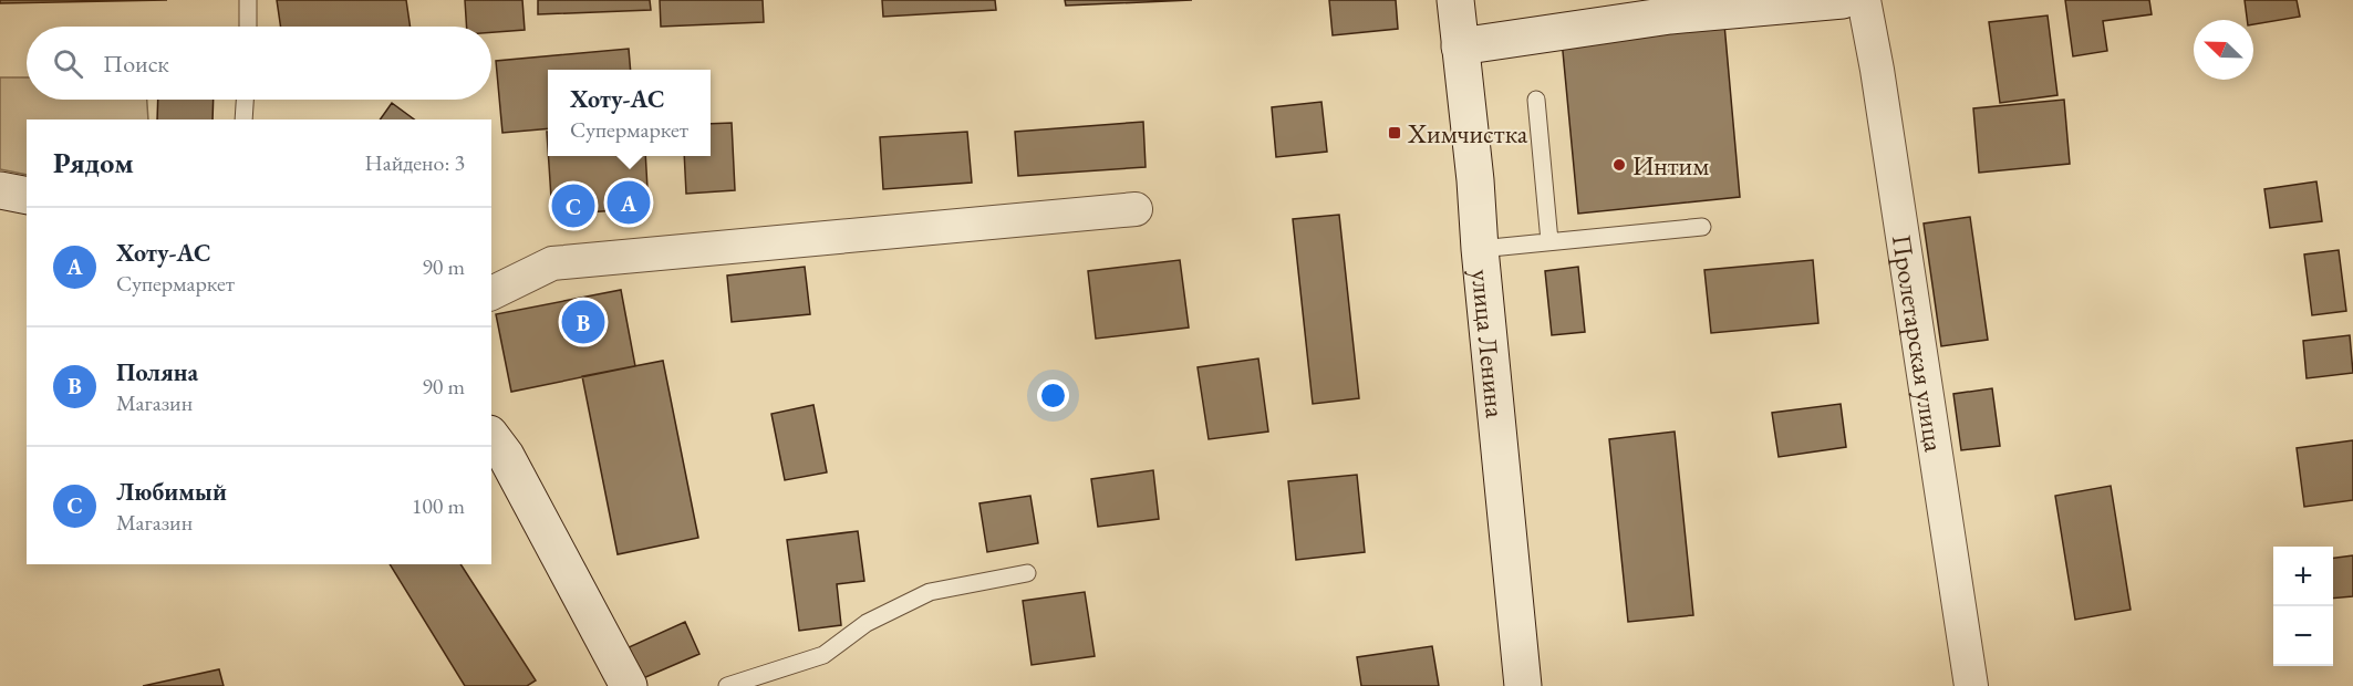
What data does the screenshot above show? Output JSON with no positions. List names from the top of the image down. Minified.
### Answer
{"streets":{"main road":["улица Ленина"],"street":["Пролетарская улица"]},"places":{"transit":["Химчистка"],"other":["Интим"]},"north":"top left","page":{"search":"Поиск","popup":["Хоту-АС","Супермаркет"],"heading":["Рядом","Найдено: 3"],"pins":["A","C","B"],"list":[{"mark":"A","name":"Хоту-АС","note":"Супермаркет","value":"90 m"},{"mark":"B","name":"Поляна","note":"Магазин","value":"90 m"},{"mark":"C","name":"Любимый","note":"Магазин","value":"100 m"}],"map_buttons":["+","−"]}}
